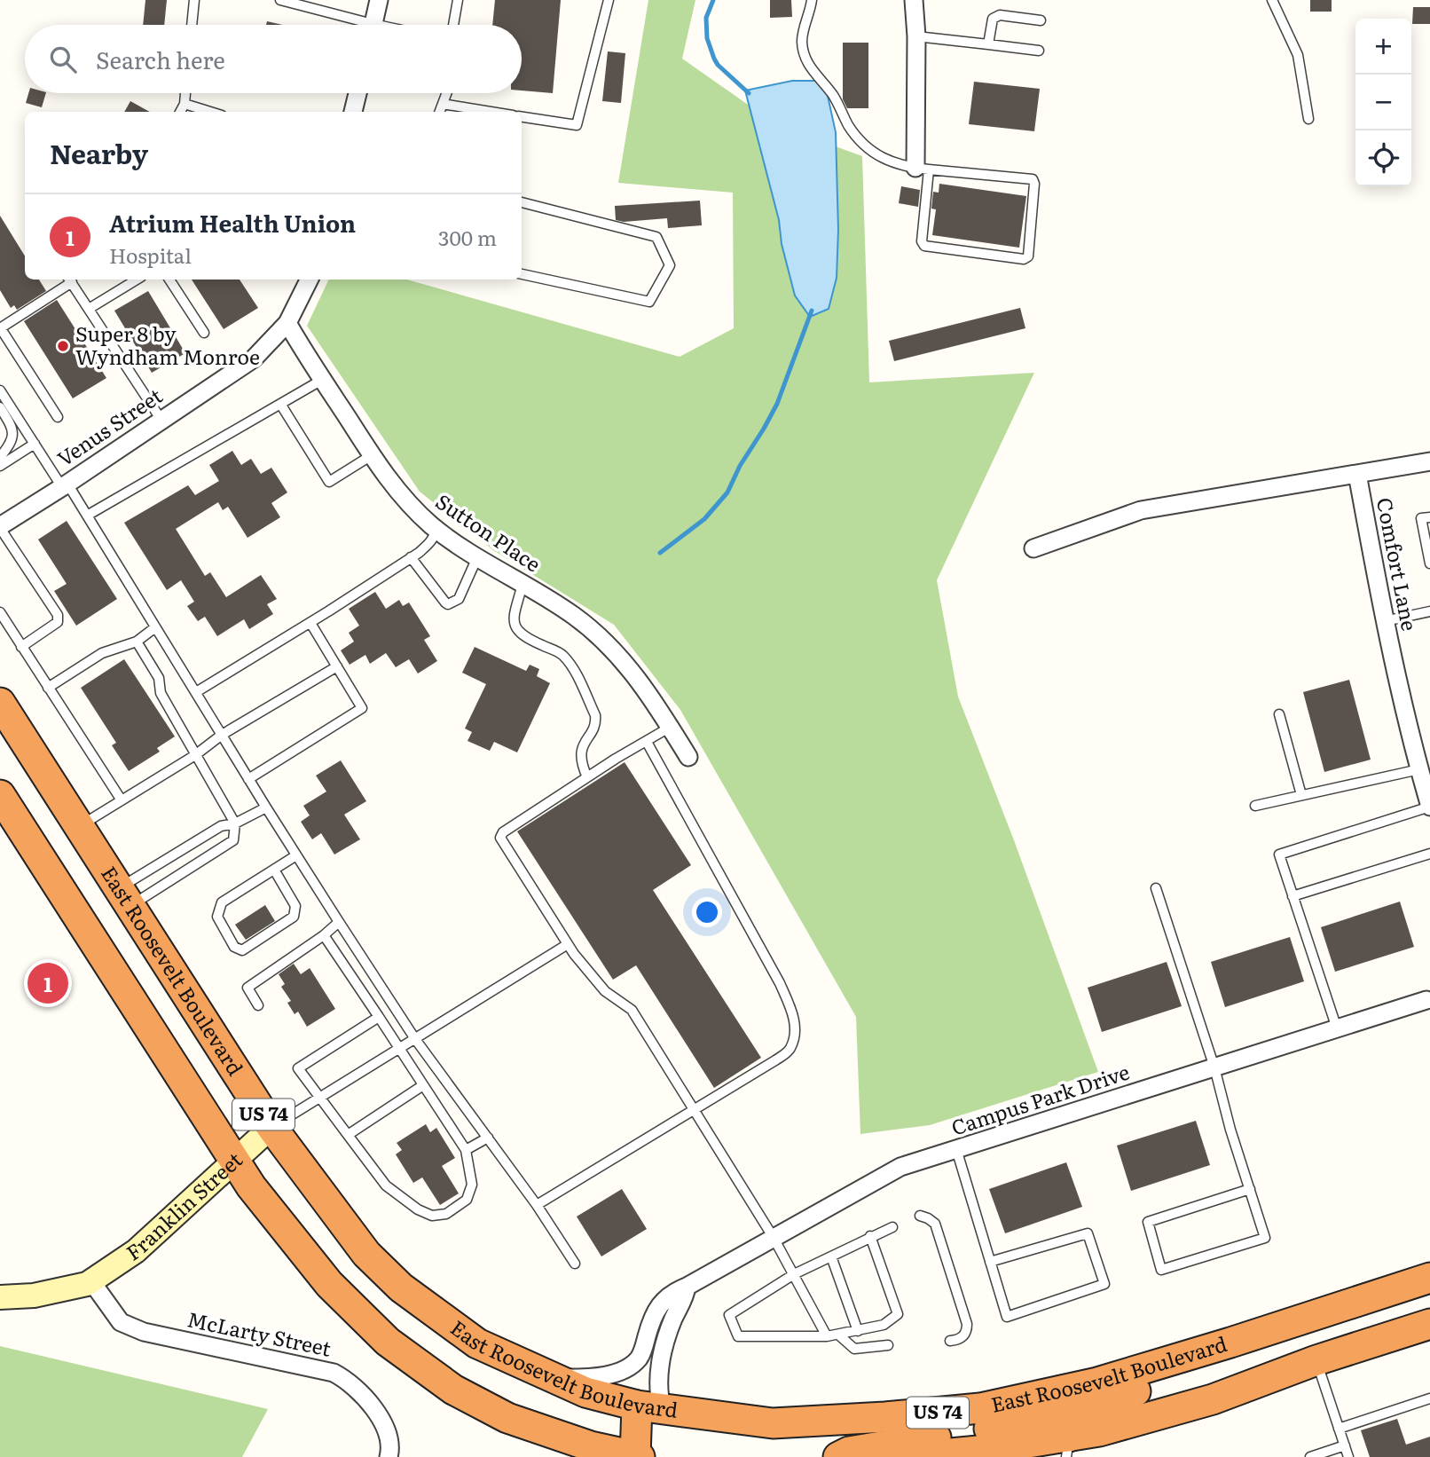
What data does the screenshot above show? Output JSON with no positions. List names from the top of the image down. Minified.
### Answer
{"streets":{"highway":["East Roosevelt Boulevard","US 74"],"main road":["Franklin Street"],"street":["Venus Street","Sutton Place","Comfort Lane","Campus Park Drive","McLarty Street"]},"crossings":[["Venus Street","Sutton Place"],["East Roosevelt Boulevard","Campus Park Drive"],["East Roosevelt Boulevard","Franklin Street"],["US 74","Franklin Street"],["Franklin Street","McLarty Street"]],"places":["Super 8 by Wyndham Monroe"],"page":{"map_buttons":["+","−"],"search":"Search here","heading":"Nearby","list":[{"mark":"1","name":"Atrium Health Union","note":"Hospital","value":"300 m"}],"pins":"1"}}
